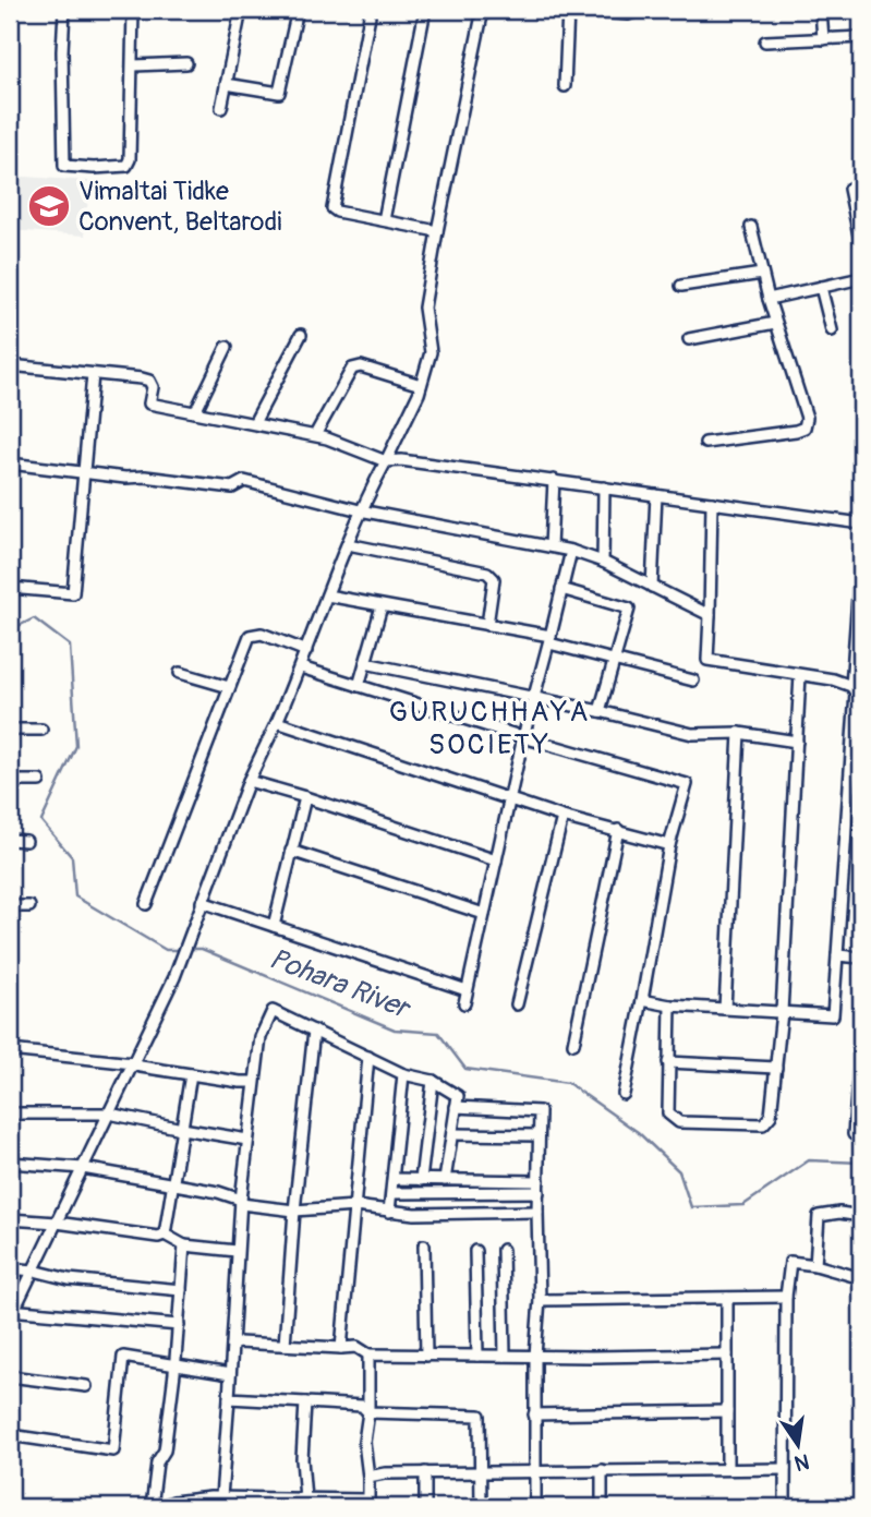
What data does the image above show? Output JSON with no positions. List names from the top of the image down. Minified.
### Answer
{"districts":["GURUCHHAYA SOCIETY"],"water":["Pohara River"],"places":{"school or university":["Vimaltai Tidke Convent, Beltarodi"]},"north":"bottom"}
